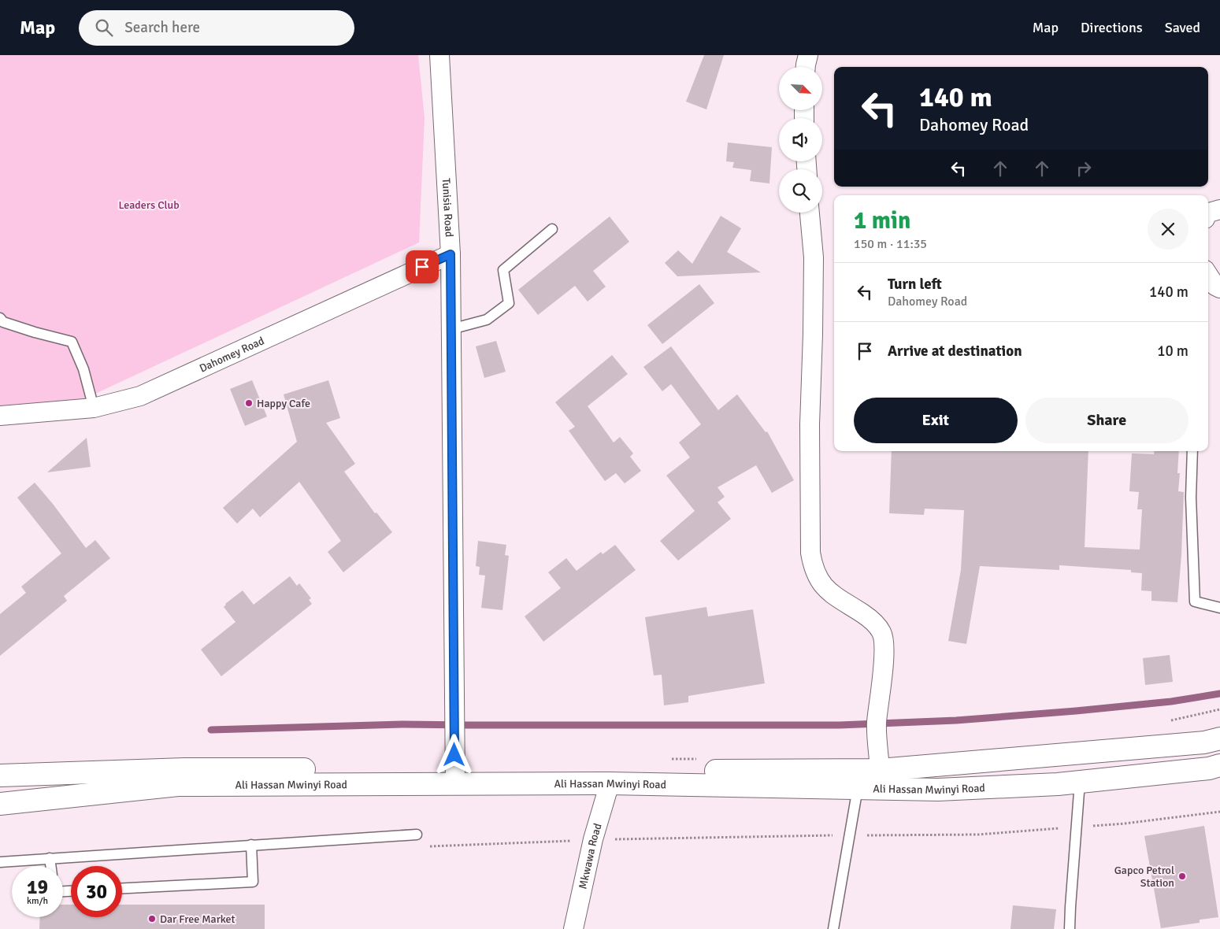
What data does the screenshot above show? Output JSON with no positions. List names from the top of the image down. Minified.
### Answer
{"streets":{"highway":["Ali Hassan Mwinyi Road"],"street":["Tunisia Road","Dahomey Road","Mkwawa Road"]},"crossings":[["Tunisia Road","Dahomey Road"],["Tunisia Road","Ali Hassan Mwinyi Road"],["Ali Hassan Mwinyi Road","Mkwawa Road"]],"parks":["Leaders Club"],"places":["Happy Cafe","Gapco Petrol Station","Dar Free Market"],"north":"bottom right","page":{"header":"Map","search":"Search here","nav":["Map","Directions","Saved"],"turn":["140 m","Dahomey Road"],"heading":["1 min","150 m · 11:35"],"list":[{"name":"Turn left","note":"Dahomey Road","value":"140 m"},{"name":"Arrive at destination","value":"10 m"}],"buttons":["Exit","Share"],"speed":"19 km/h","limit":"30"}}
